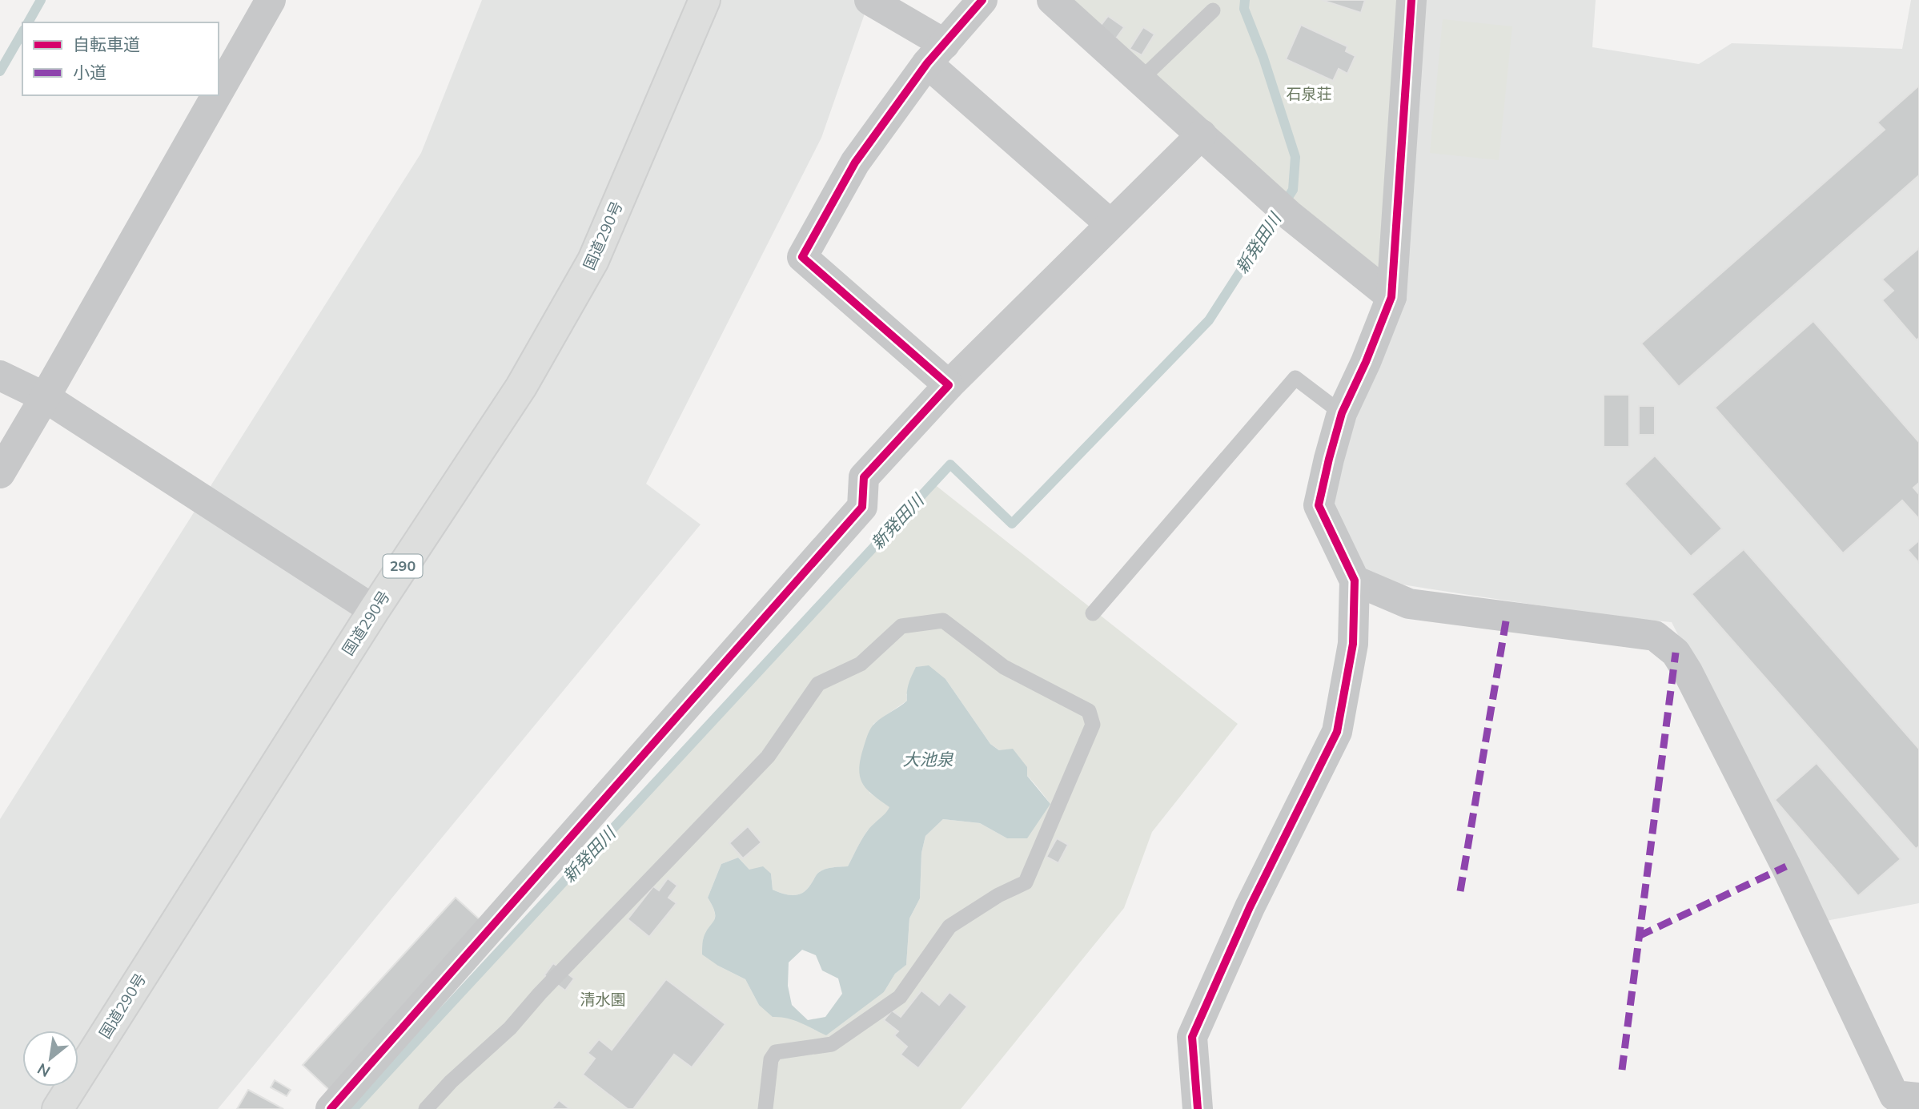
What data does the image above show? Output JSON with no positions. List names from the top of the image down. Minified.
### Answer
{"streets":{"highway":["国道290号","290"]},"water":["新発田川","大池泉"],"parks":["石泉荘","清水園"],"legend":["自転車道","小道"],"north":"bottom left"}
